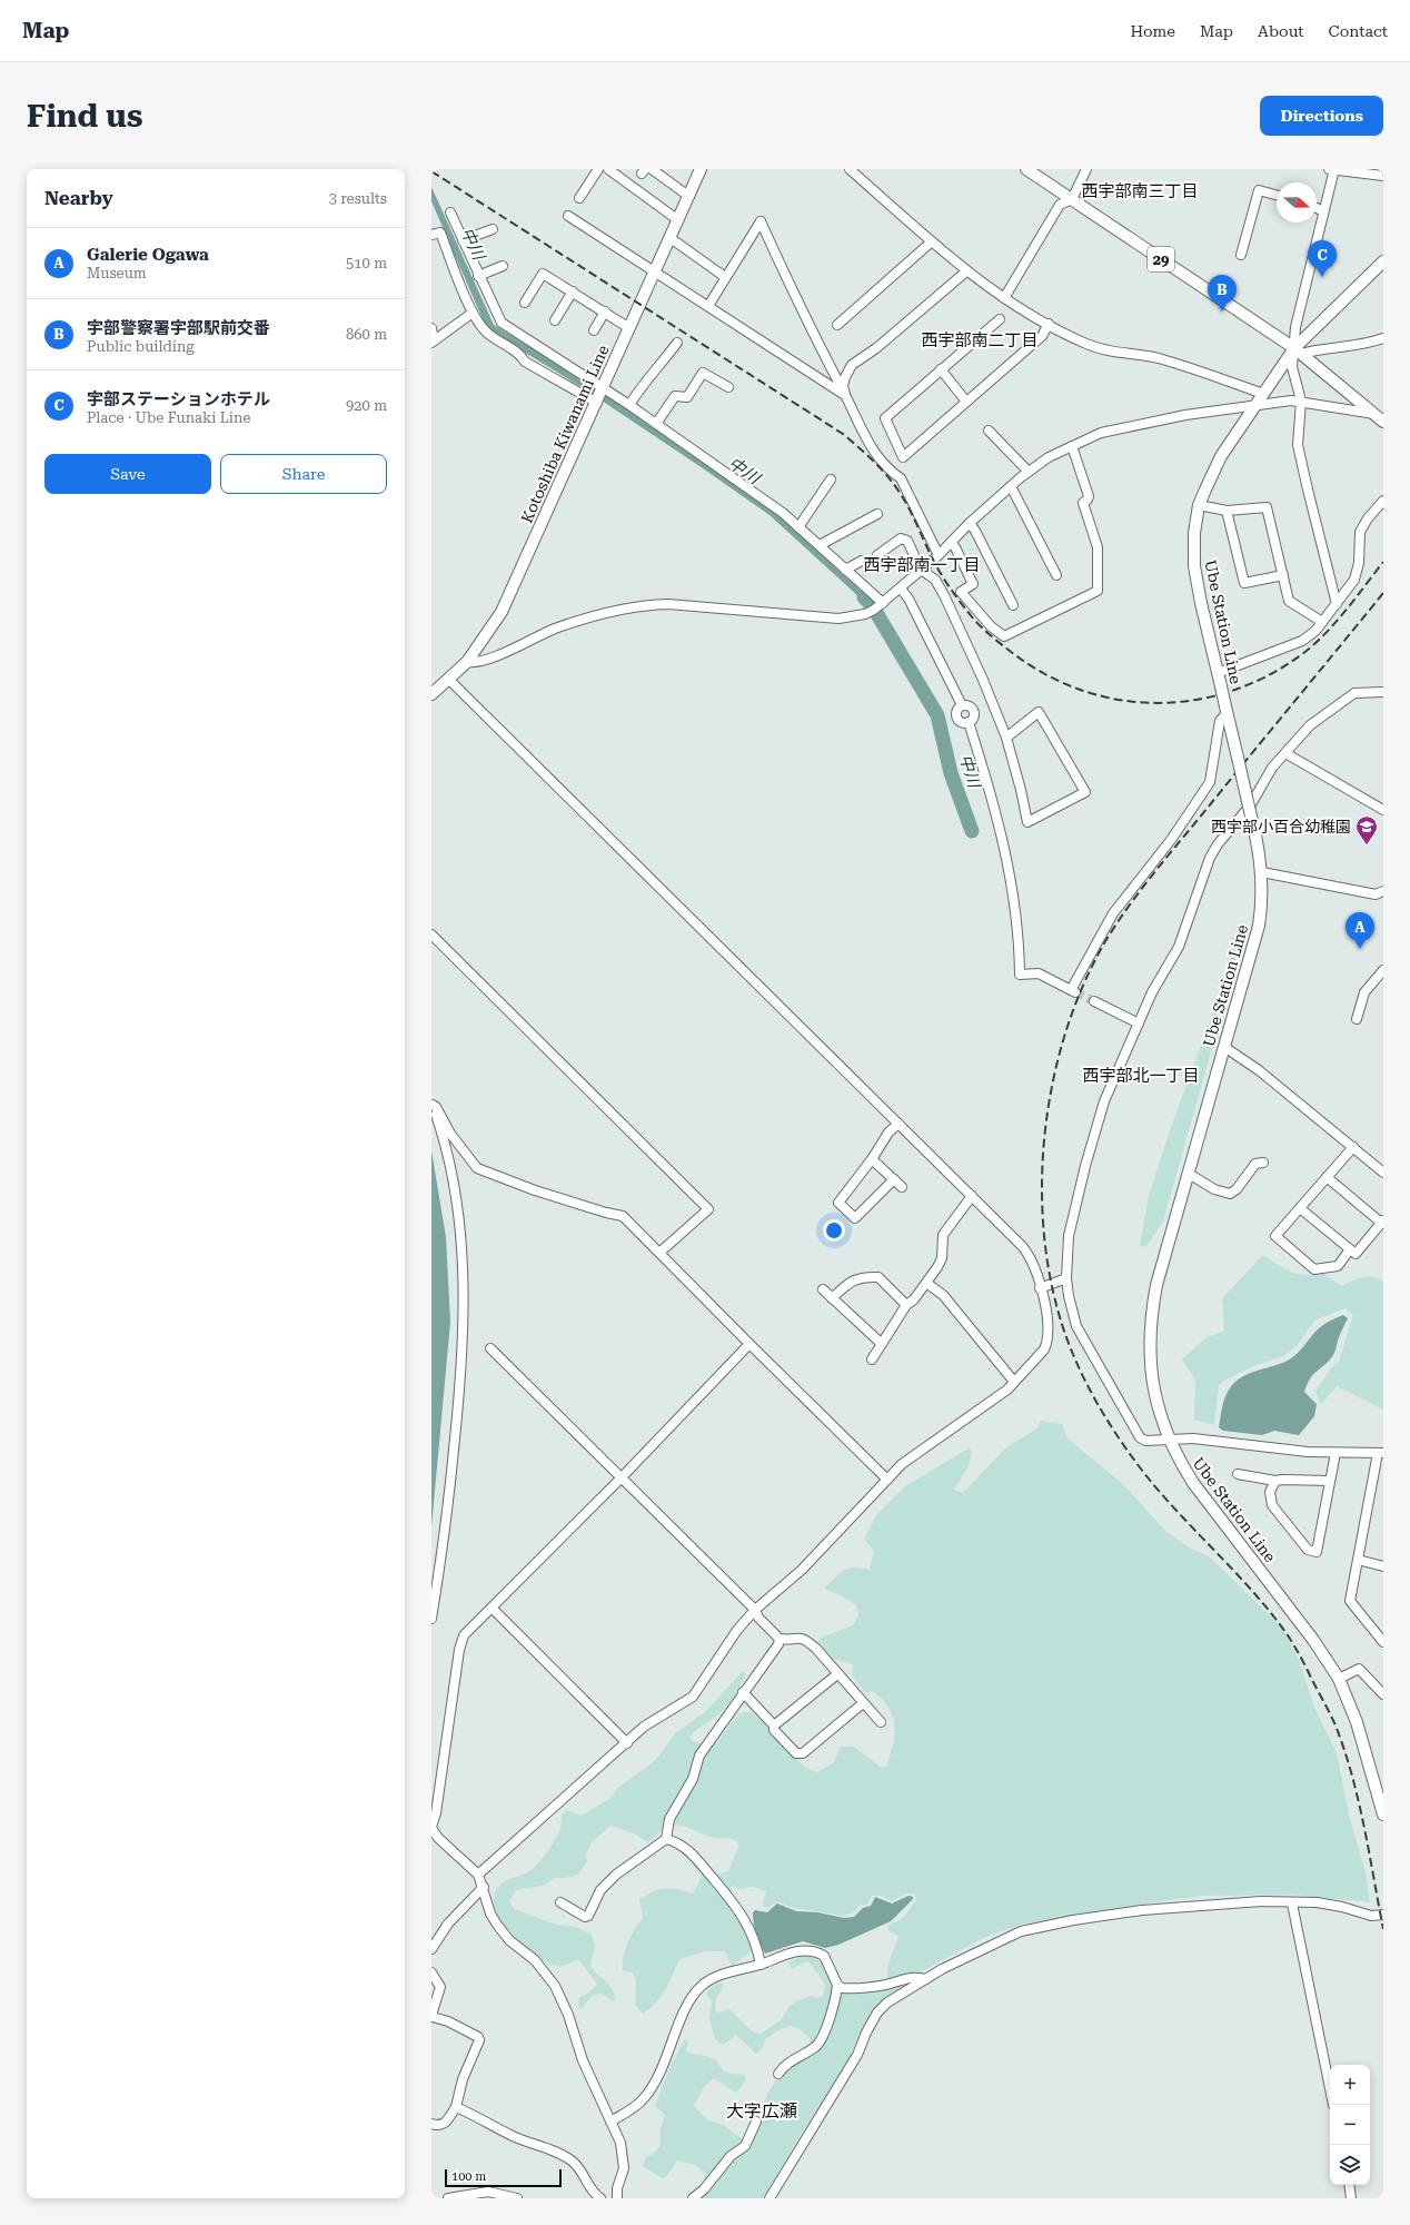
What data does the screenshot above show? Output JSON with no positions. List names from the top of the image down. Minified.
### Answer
{"streets":{"main road":["29","Kotoshiba Kiwanami Line","Ube Station Line"]},"crossings":[["29","Ube Station Line"]],"districts":["西宇部南三丁目","西宇部南二丁目","西宇部南一丁目","西宇部北一丁目","大字広瀬"],"water":["中川"],"places":{"school or university":["西宇部小百合幼稚園"]},"scale_bar":"100 m","north":"right","page":{"header":"Map","nav":["Home","Map","About","Contact"],"buttons":["Directions",["Save","Share"]],"title":"Find us","heading":["Nearby","3 results"],"list":[{"mark":"A","name":"Galerie Ogawa","note":"Museum","value":"510 m"},{"mark":"B","name":"宇部警察署宇部駅前交番","note":"Public building","value":"860 m"},{"mark":"C","name":"宇部ステーションホテル","note":"Place · Ube Funaki Line","value":"920 m"}],"pins":["C","B","A"],"map_buttons":["+","−"],"scale":"100 m"}}
